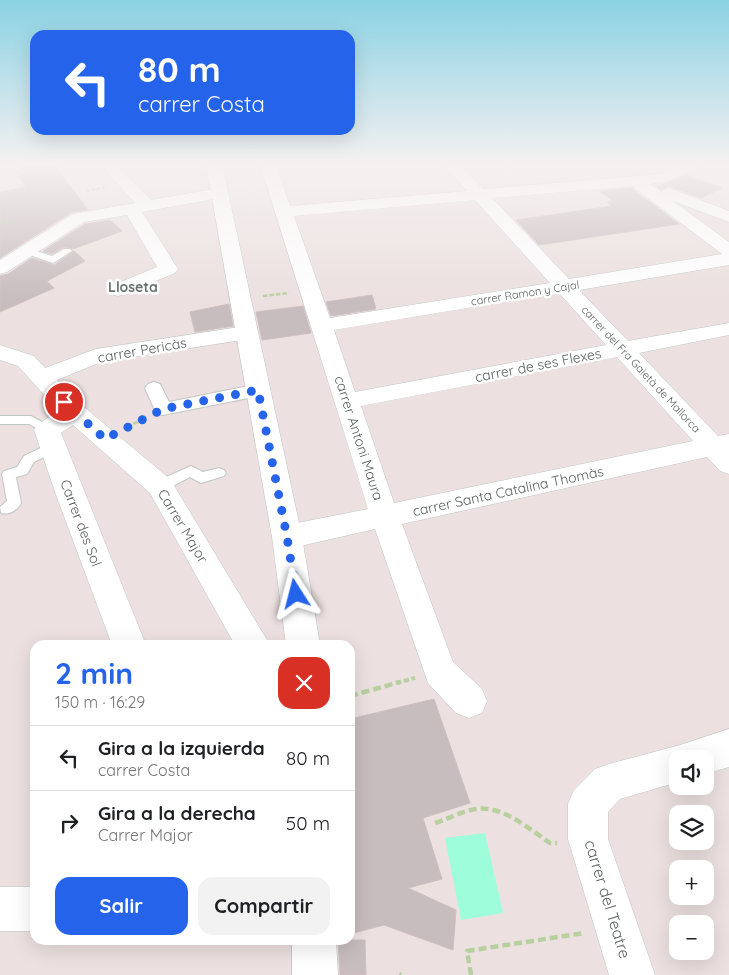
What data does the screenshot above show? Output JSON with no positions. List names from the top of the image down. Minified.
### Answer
{"streets":{"street":["carrer Ramon y Cajal","carrer Pericàs","carrer de ses Flexes","carrer del Fra Gaietà de Mallorca","carrer Antoni Maura","carrer Santa Catalina Thomàs","Carrer des Sol","Carrer Major","carrer del Teatre"]},"crossings":[["carrer Ramon y Cajal","carrer del Fra Gaietà de Mallorca"],["carrer Ramon y Cajal","carrer Antoni Maura"],["carrer Pericàs","Carrer Major"],["carrer de ses Flexes","carrer del Fra Gaietà de Mallorca"],["carrer de ses Flexes","carrer Antoni Maura"],["carrer del Fra Gaietà de Mallorca","carrer Santa Catalina Thomàs"],["carrer Antoni Maura","carrer Santa Catalina Thomàs"]],"districts":["Lloseta"],"page":{"turn":["80 m","carrer Costa"],"heading":["2 min","150 m · 16:29"],"list":[{"name":"Gira a la izquierda","note":"carrer Costa","value":"80 m"},{"name":"Gira a la derecha","note":"Carrer Major","value":"50 m"}],"map_buttons":["+","−"],"buttons":["Salir","Compartir"]}}
